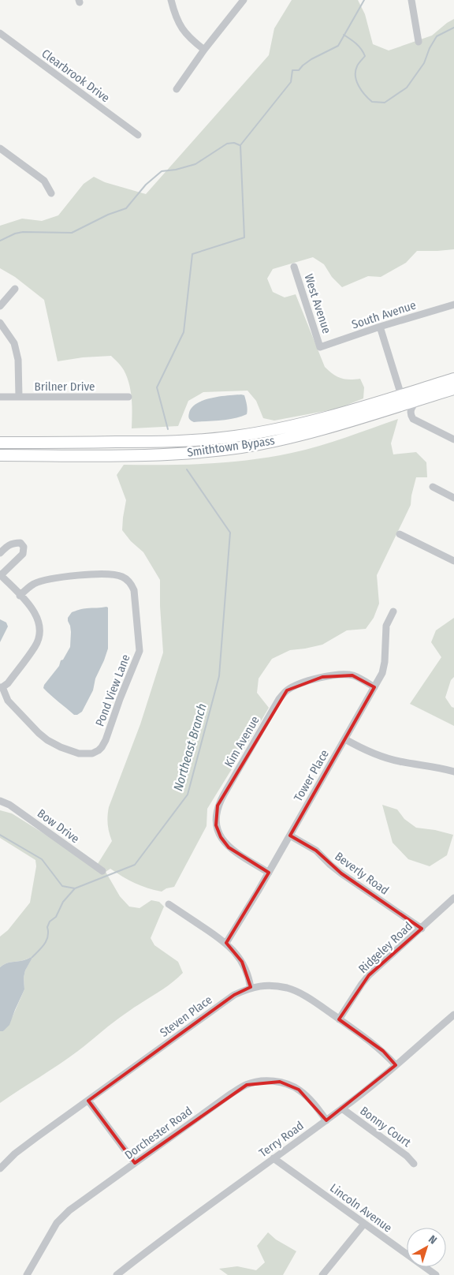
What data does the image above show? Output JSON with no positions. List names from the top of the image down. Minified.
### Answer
{"streets":{"highway":["Smithtown Bypass"],"street":["Clearbrook Drive","West Avenue","South Avenue","Brilner Drive","Pond View Lane","Kim Avenue","Tower Place","Bow Drive","Beverly Road","Ridgeley Road","Steven Place","Bonny Court","Dorchester Road","Terry Road","Lincoln Avenue"]},"crossings":[["West Avenue","South Avenue"],["Kim Avenue","Tower Place"],["Tower Place","Beverly Road"],["Beverly Road","Ridgeley Road"],["Ridgeley Road","Steven Place"],["Steven Place","Terry Road"],["Bonny Court","Terry Road"],["Dorchester Road","Terry Road"],["Terry Road","Lincoln Avenue"]],"water":["Northeast Branch"],"north":"top right"}
